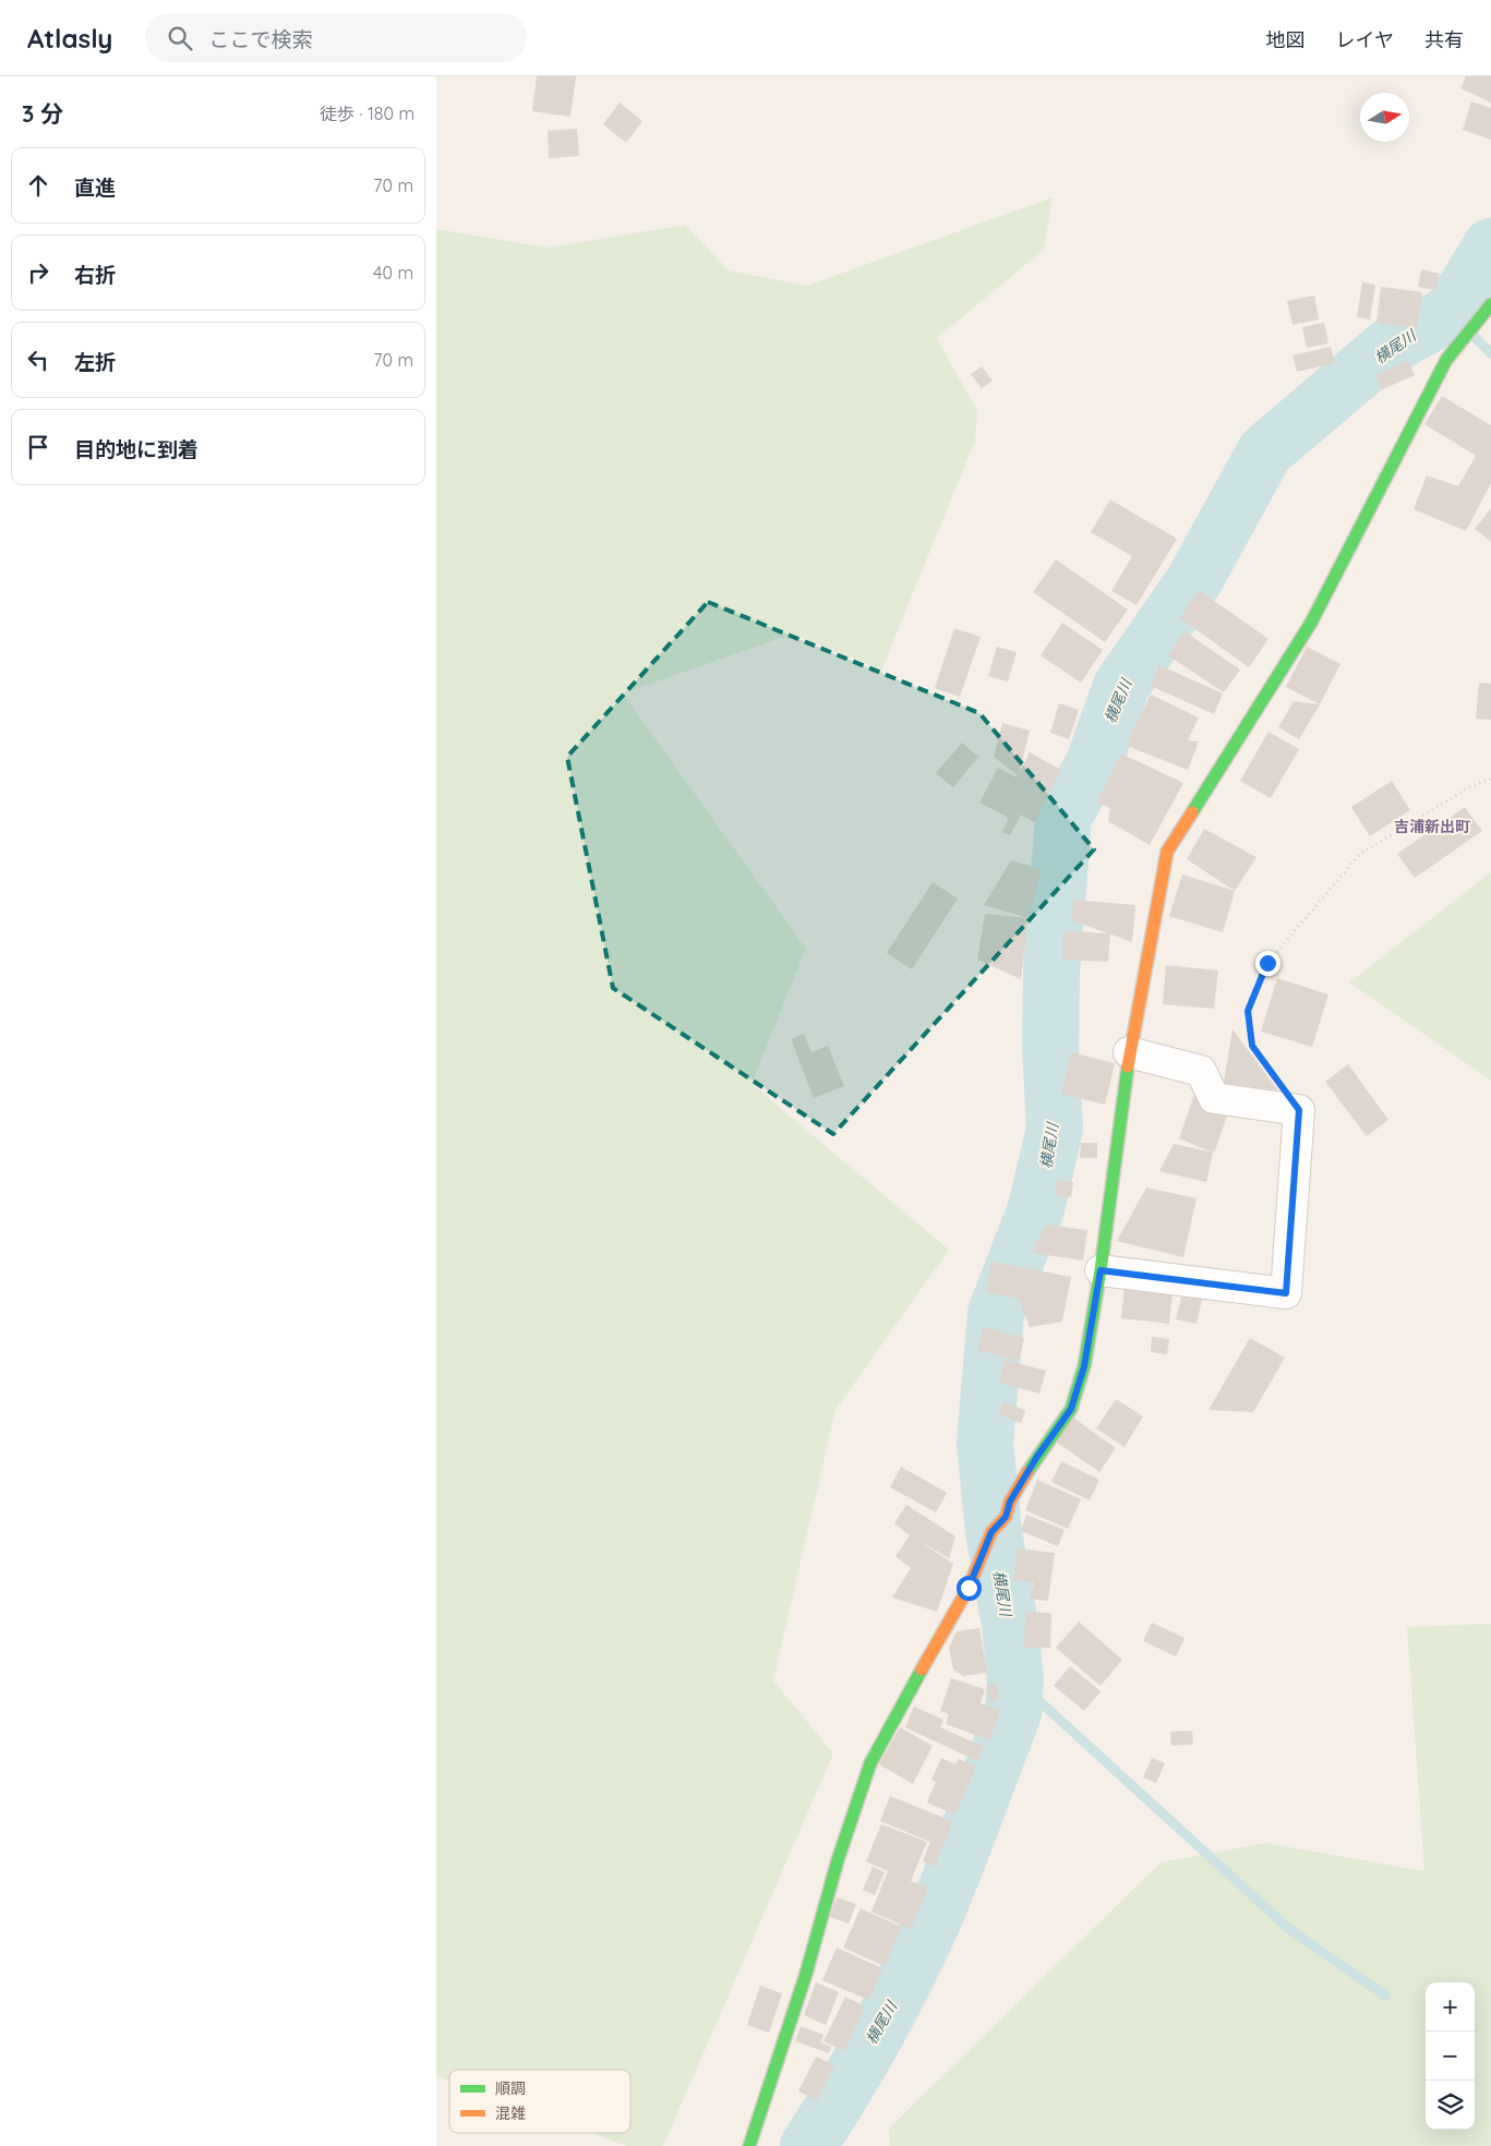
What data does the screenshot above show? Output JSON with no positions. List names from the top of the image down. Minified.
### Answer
{"districts":["吉浦新出町"],"water":["横尾川"],"legend":["順調","混雑"],"north":"right","page":{"header":"Atlasly","search":"ここで検索","nav":["地図","レイヤ","共有"],"heading":["3 分","徒歩 · 180 m"],"list":[["直進","70 m"],["右折","40 m"],["左折","70 m"],"目的地に到着"],"map_buttons":["+","−"]}}
